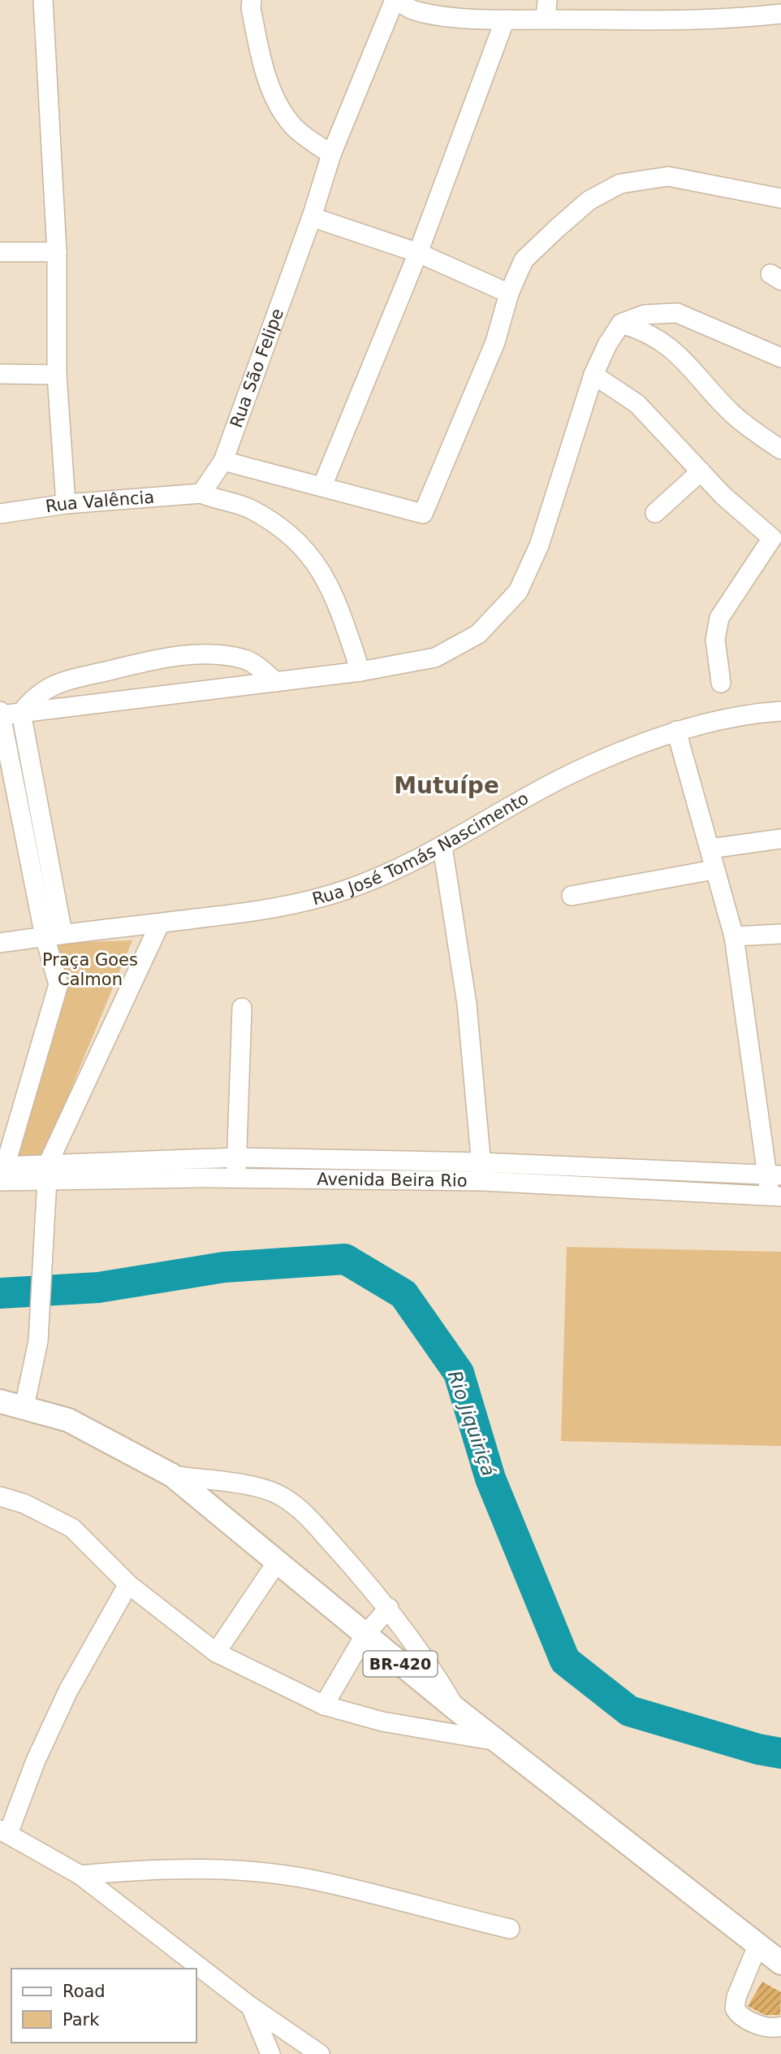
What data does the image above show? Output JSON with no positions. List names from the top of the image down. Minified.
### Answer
{"streets":{"main road":["BR-420"],"street":["Rua São Felipe","Rua Valência","Rua José Tomás Nascimento","Avenida Beira Rio"]},"crossings":[["Rua São Felipe","Rua Valência"]],"districts":["Mutuípe"],"water":["Rio Jiquiriçá"],"parks":["Praça Goes Calmon"],"legend":["Road","Park"]}
